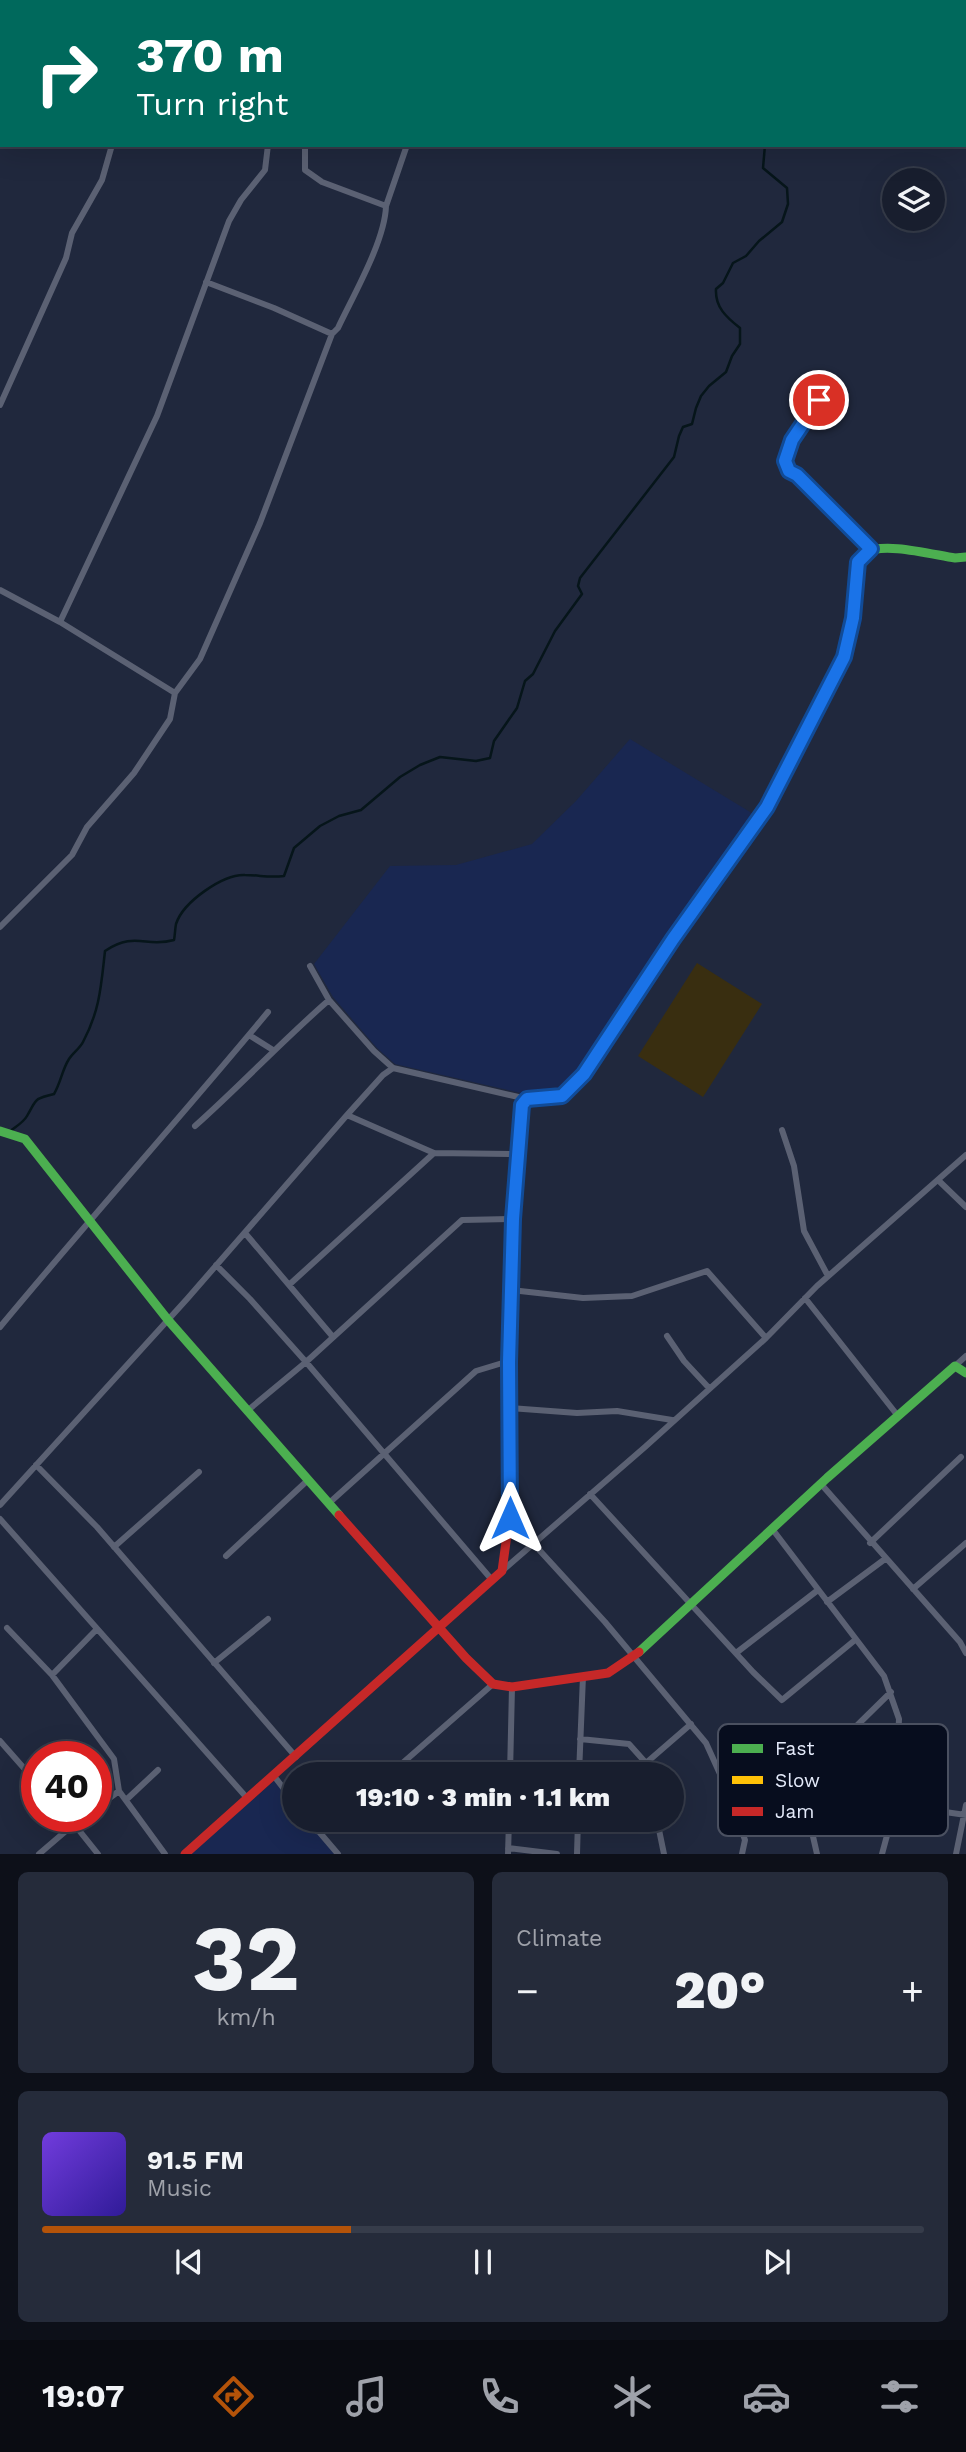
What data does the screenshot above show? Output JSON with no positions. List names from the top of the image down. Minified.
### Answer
{"legend":["Fast","Slow","Jam"],"page":{"turn":["370 m","Turn right"],"limit":"40","trip":"19:10 · 3 min · 1.1 km","tile":[["32","km/h"],"Climate"],"heat":["−","20°","+"],"song":["91.5 FM","Music"],"tabs":"19:07"}}
